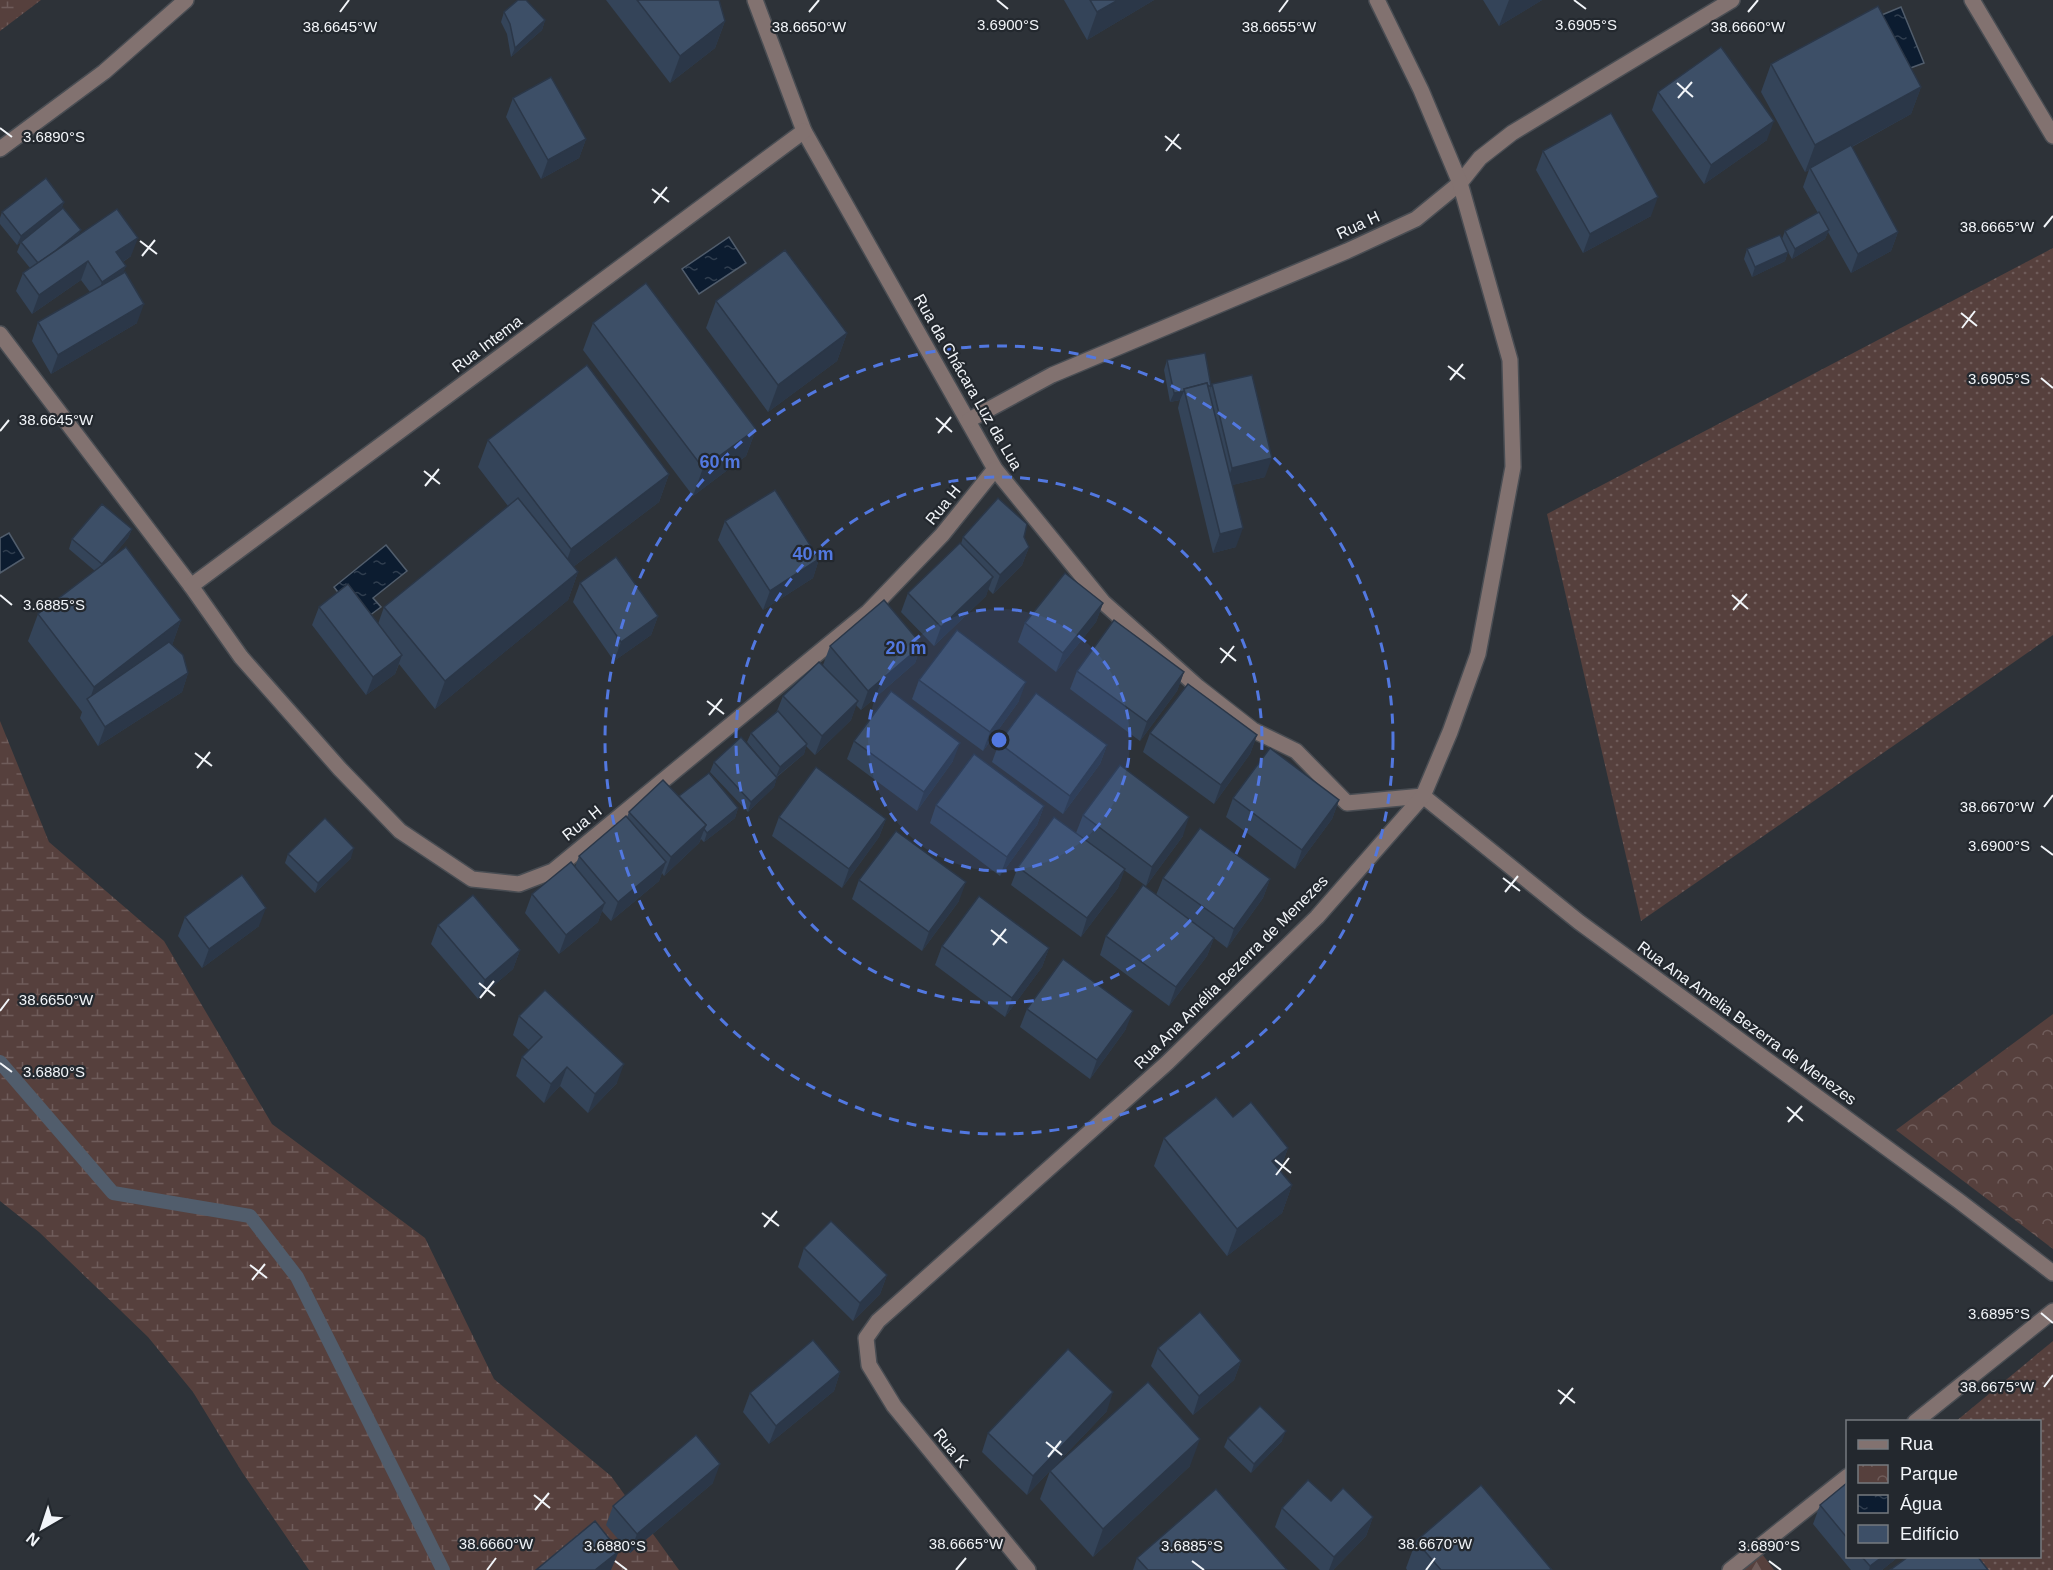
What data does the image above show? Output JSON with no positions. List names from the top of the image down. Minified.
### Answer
{"streets":{"street":["Rua H","Rua Intema","Rua da Chácara Luz da Lua","Rua Ana Amélia Bezerra de Menezes","Rua Ana Amelia Bezerra de Menezes","Rua K"]},"crossings":[["Rua H","Rua Intema"],["Rua H","Rua da Chácara Luz da Lua"],["Rua H","Rua Ana Amélia Bezerra de Menezes"],["Rua Intema","Rua da Chácara Luz da Lua"],["Rua da Chácara Luz da Lua","Rua Ana Amélia Bezerra de Menezes"],["Rua da Chácara Luz da Lua","Rua Ana Amelia Bezerra de Menezes"],["Rua Ana Amélia Bezerra de Menezes","Rua Ana Amelia Bezerra de Menezes"],["Rua Ana Amélia Bezerra de Menezes","Rua K"]],"legend":["Rua","Parque","Água","Edifício"],"north":"bottom left","coordinates":["3.6900°S","3.6905°S","38.6645°W","38.6650°W","38.6655°W","38.6660°W","3.6890°S","38.6665°W","3.6885°S","38.6670°W","3.6880°S","3.6895°S","38.6675°W"],"rings":["60 m","40 m","20 m"]}
